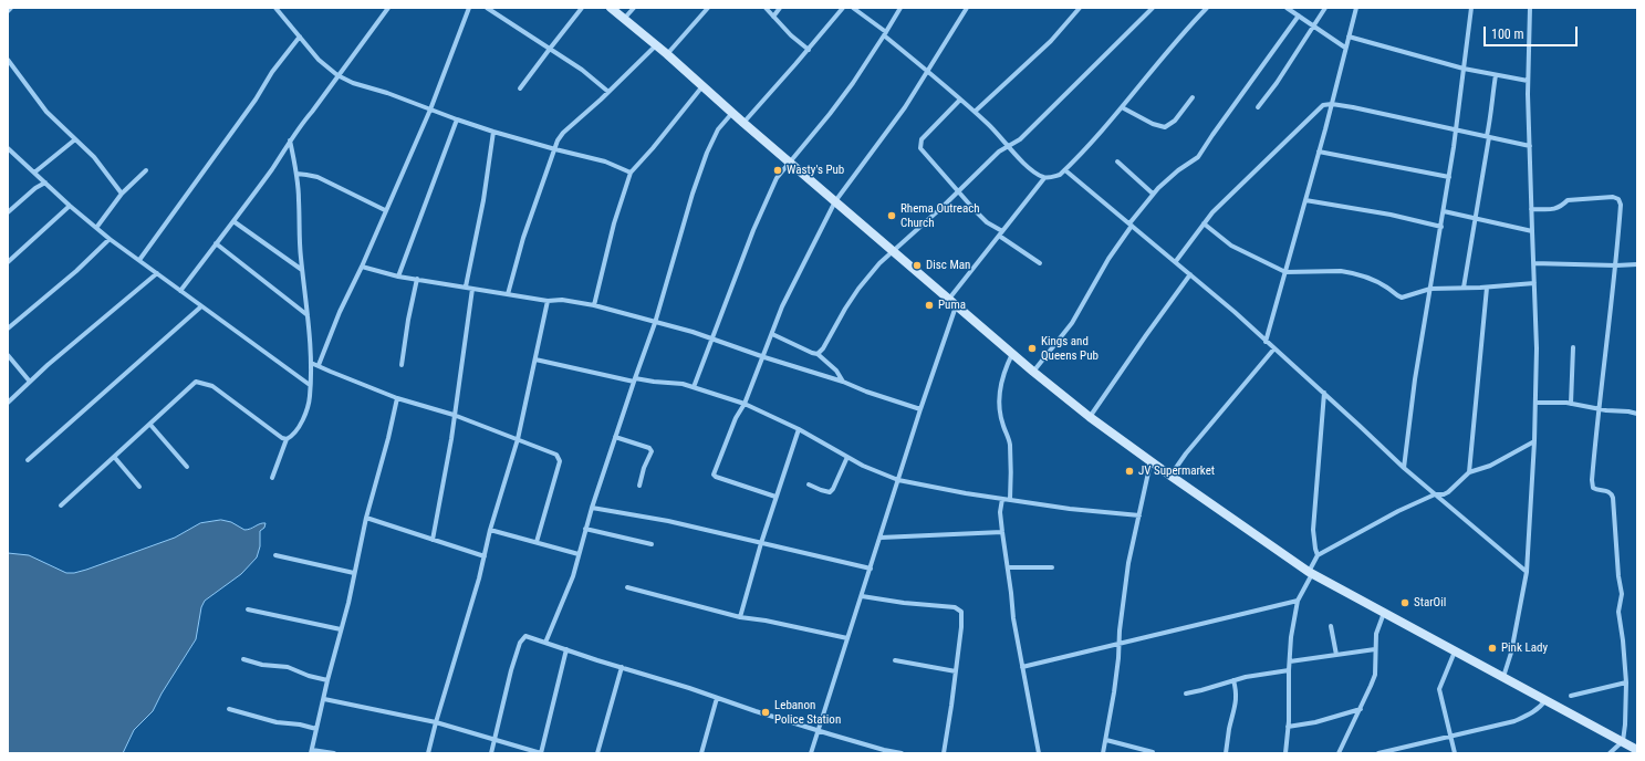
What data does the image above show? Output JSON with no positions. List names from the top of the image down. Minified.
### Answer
{"places":["Wasty's Pub","Rhema Outreach Church","Disc Man","Puma","Kings and Queens Pub","JV Supermarket","StarOil","Pink Lady","Lebanon Police Station"],"scale_bar":"100 m"}
